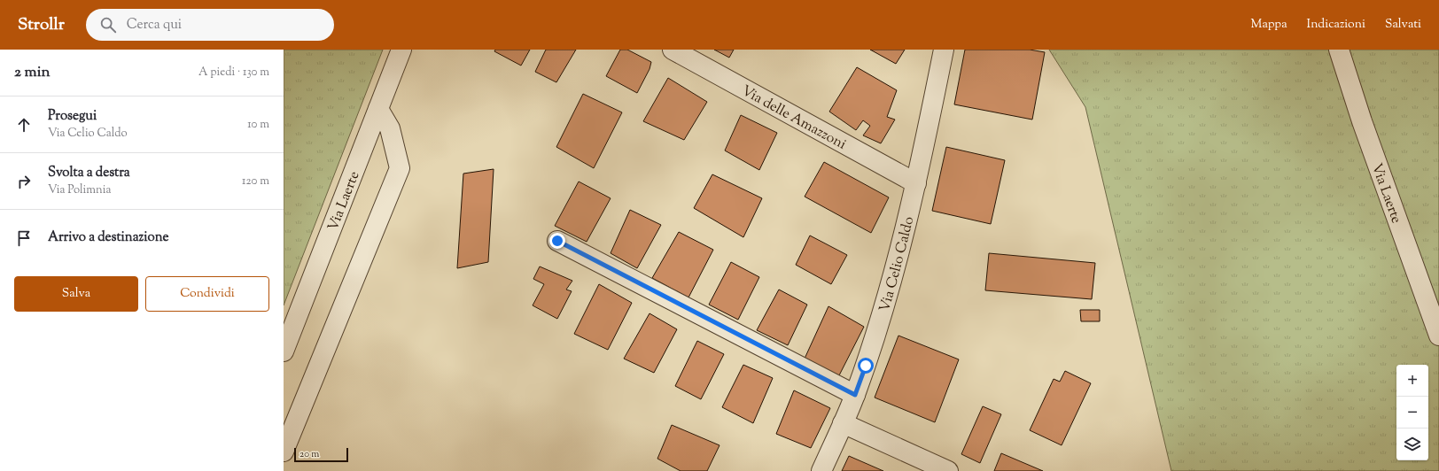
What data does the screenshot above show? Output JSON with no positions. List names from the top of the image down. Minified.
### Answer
{"streets":{"street":["Via delle Amazzoni","Via Laerte","Via Celio Caldo"]},"crossings":[["Via delle Amazzoni","Via Celio Caldo"]],"scale_bar":"20 m","page":{"header":"Strollr","search":"Cerca qui","nav":["Mappa","Indicazioni","Salvati"],"heading":["2 min","A piedi · 130 m"],"list":[["Prosegui","Via Celio Caldo","10 m"],["Svolta a destra","Via Polimnia","120 m"],"Arrivo a destinazione"],"buttons":["Salva","Condividi"],"map_buttons":["+","−"],"scale":"20 m"}}
